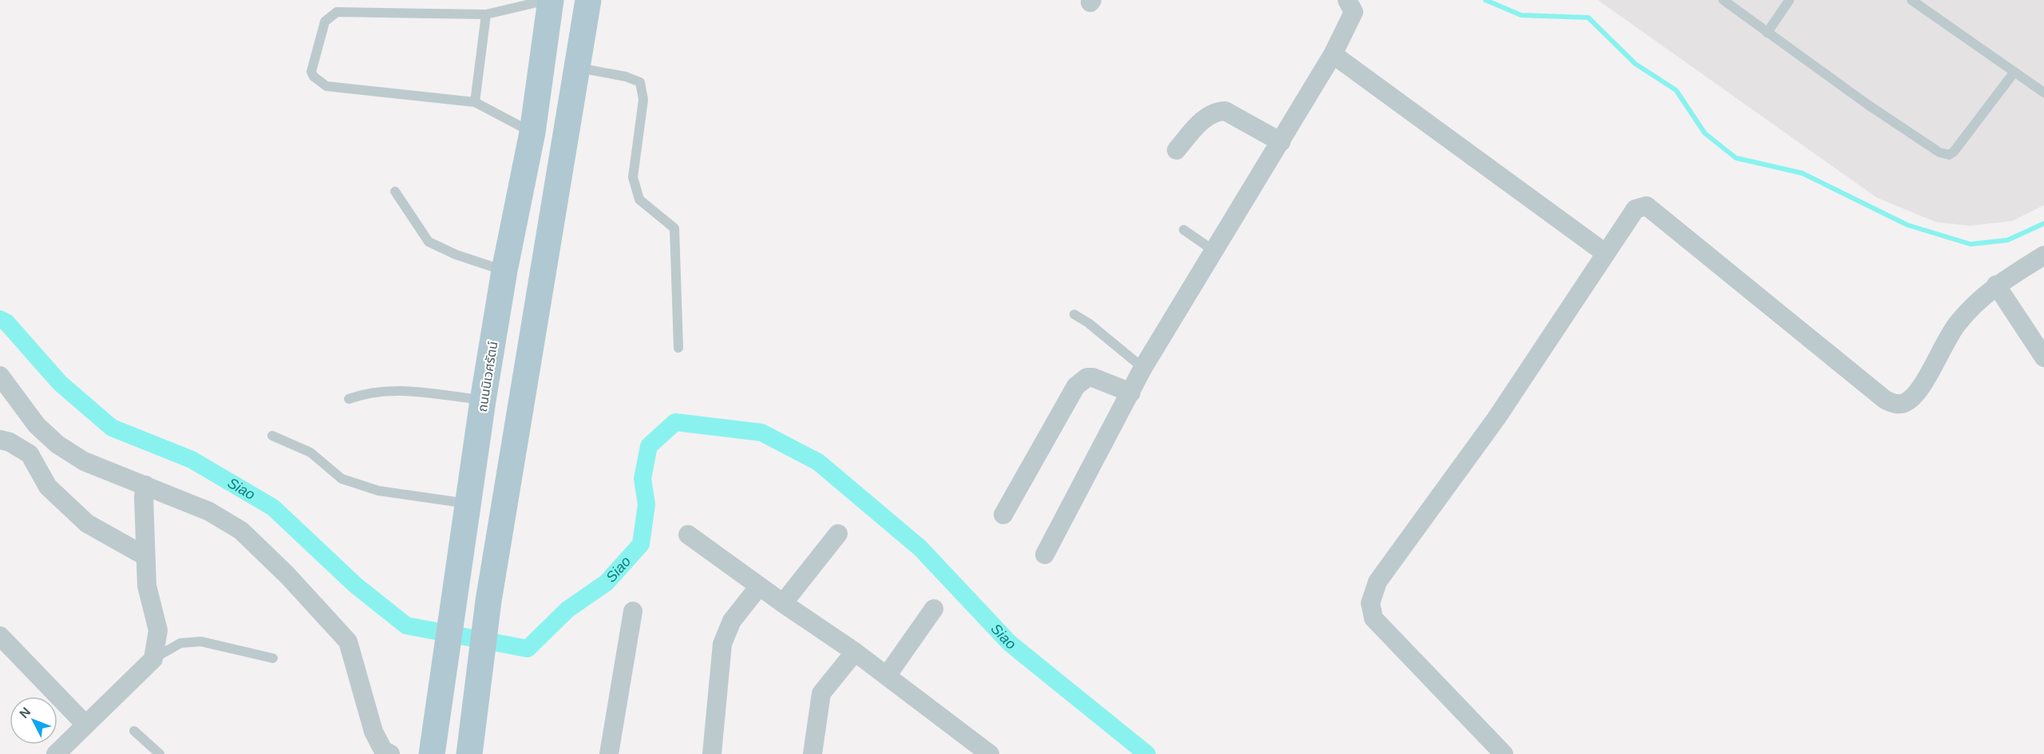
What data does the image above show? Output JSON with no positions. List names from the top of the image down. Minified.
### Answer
{"streets":{"main road":["ถนนนิเวศรัตน์"]},"water":["Siao"],"north":"top left"}
